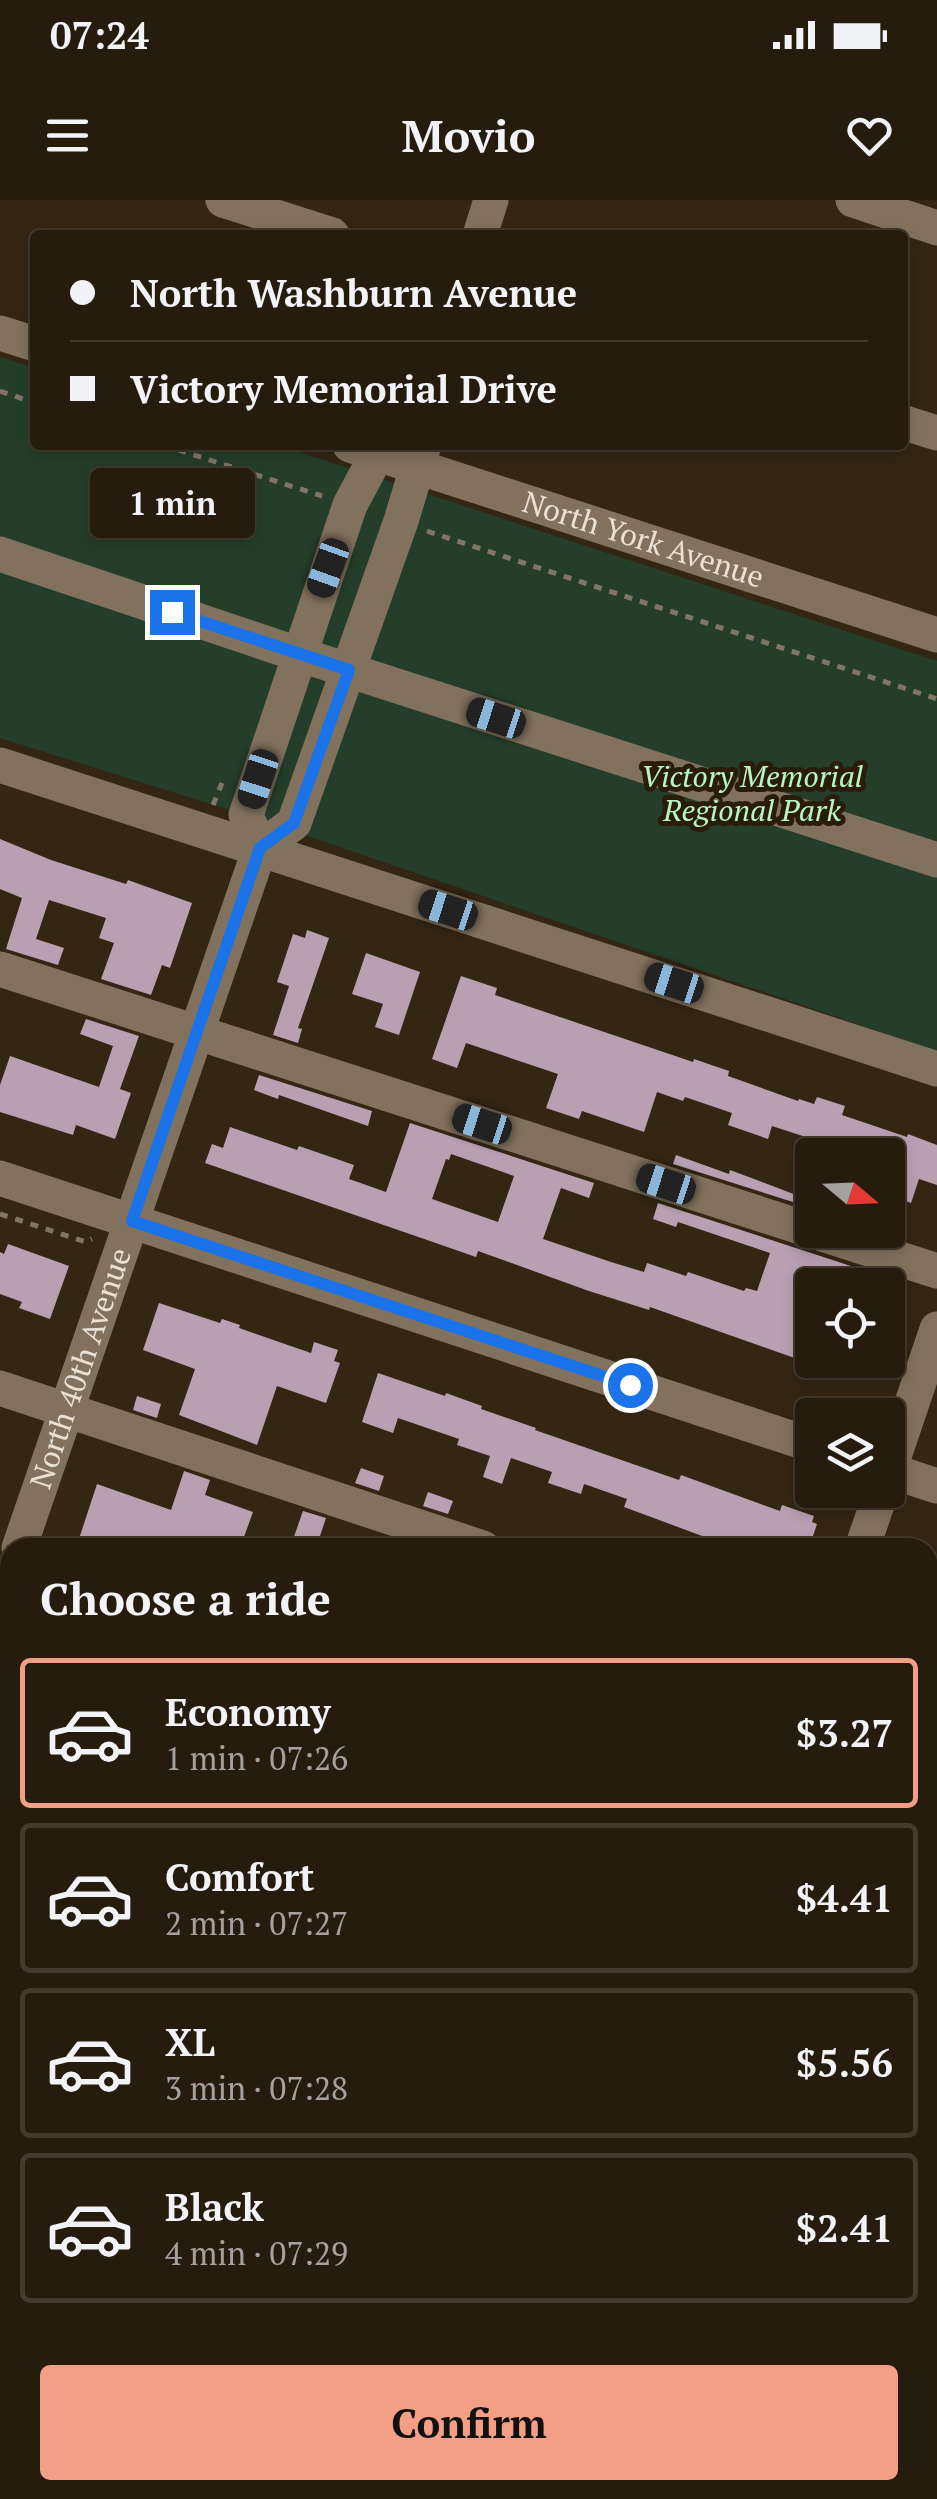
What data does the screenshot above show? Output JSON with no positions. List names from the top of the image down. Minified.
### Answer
{"streets":{"street":["North York Avenue","North 40th Avenue"]},"crossings":[["North York Avenue","North 40th Avenue"]],"parks":["Victory Memorial Regional Park"],"north":"right","page":{"status":"07:24","header":"Movio","banner":["North Washburn Avenue","Victory Memorial Drive"],"bubble":"1 min","heading":"Choose a ride","list":[{"name":"Economy","note":"1 min · 07:26","value":"$3.27"},{"name":"Comfort","note":"2 min · 07:27","value":"$4.41"},{"name":"XL","note":"3 min · 07:28","value":"$5.56"},{"name":"Black","note":"4 min · 07:29","value":"$2.41"}],"buttons":"Confirm"}}
